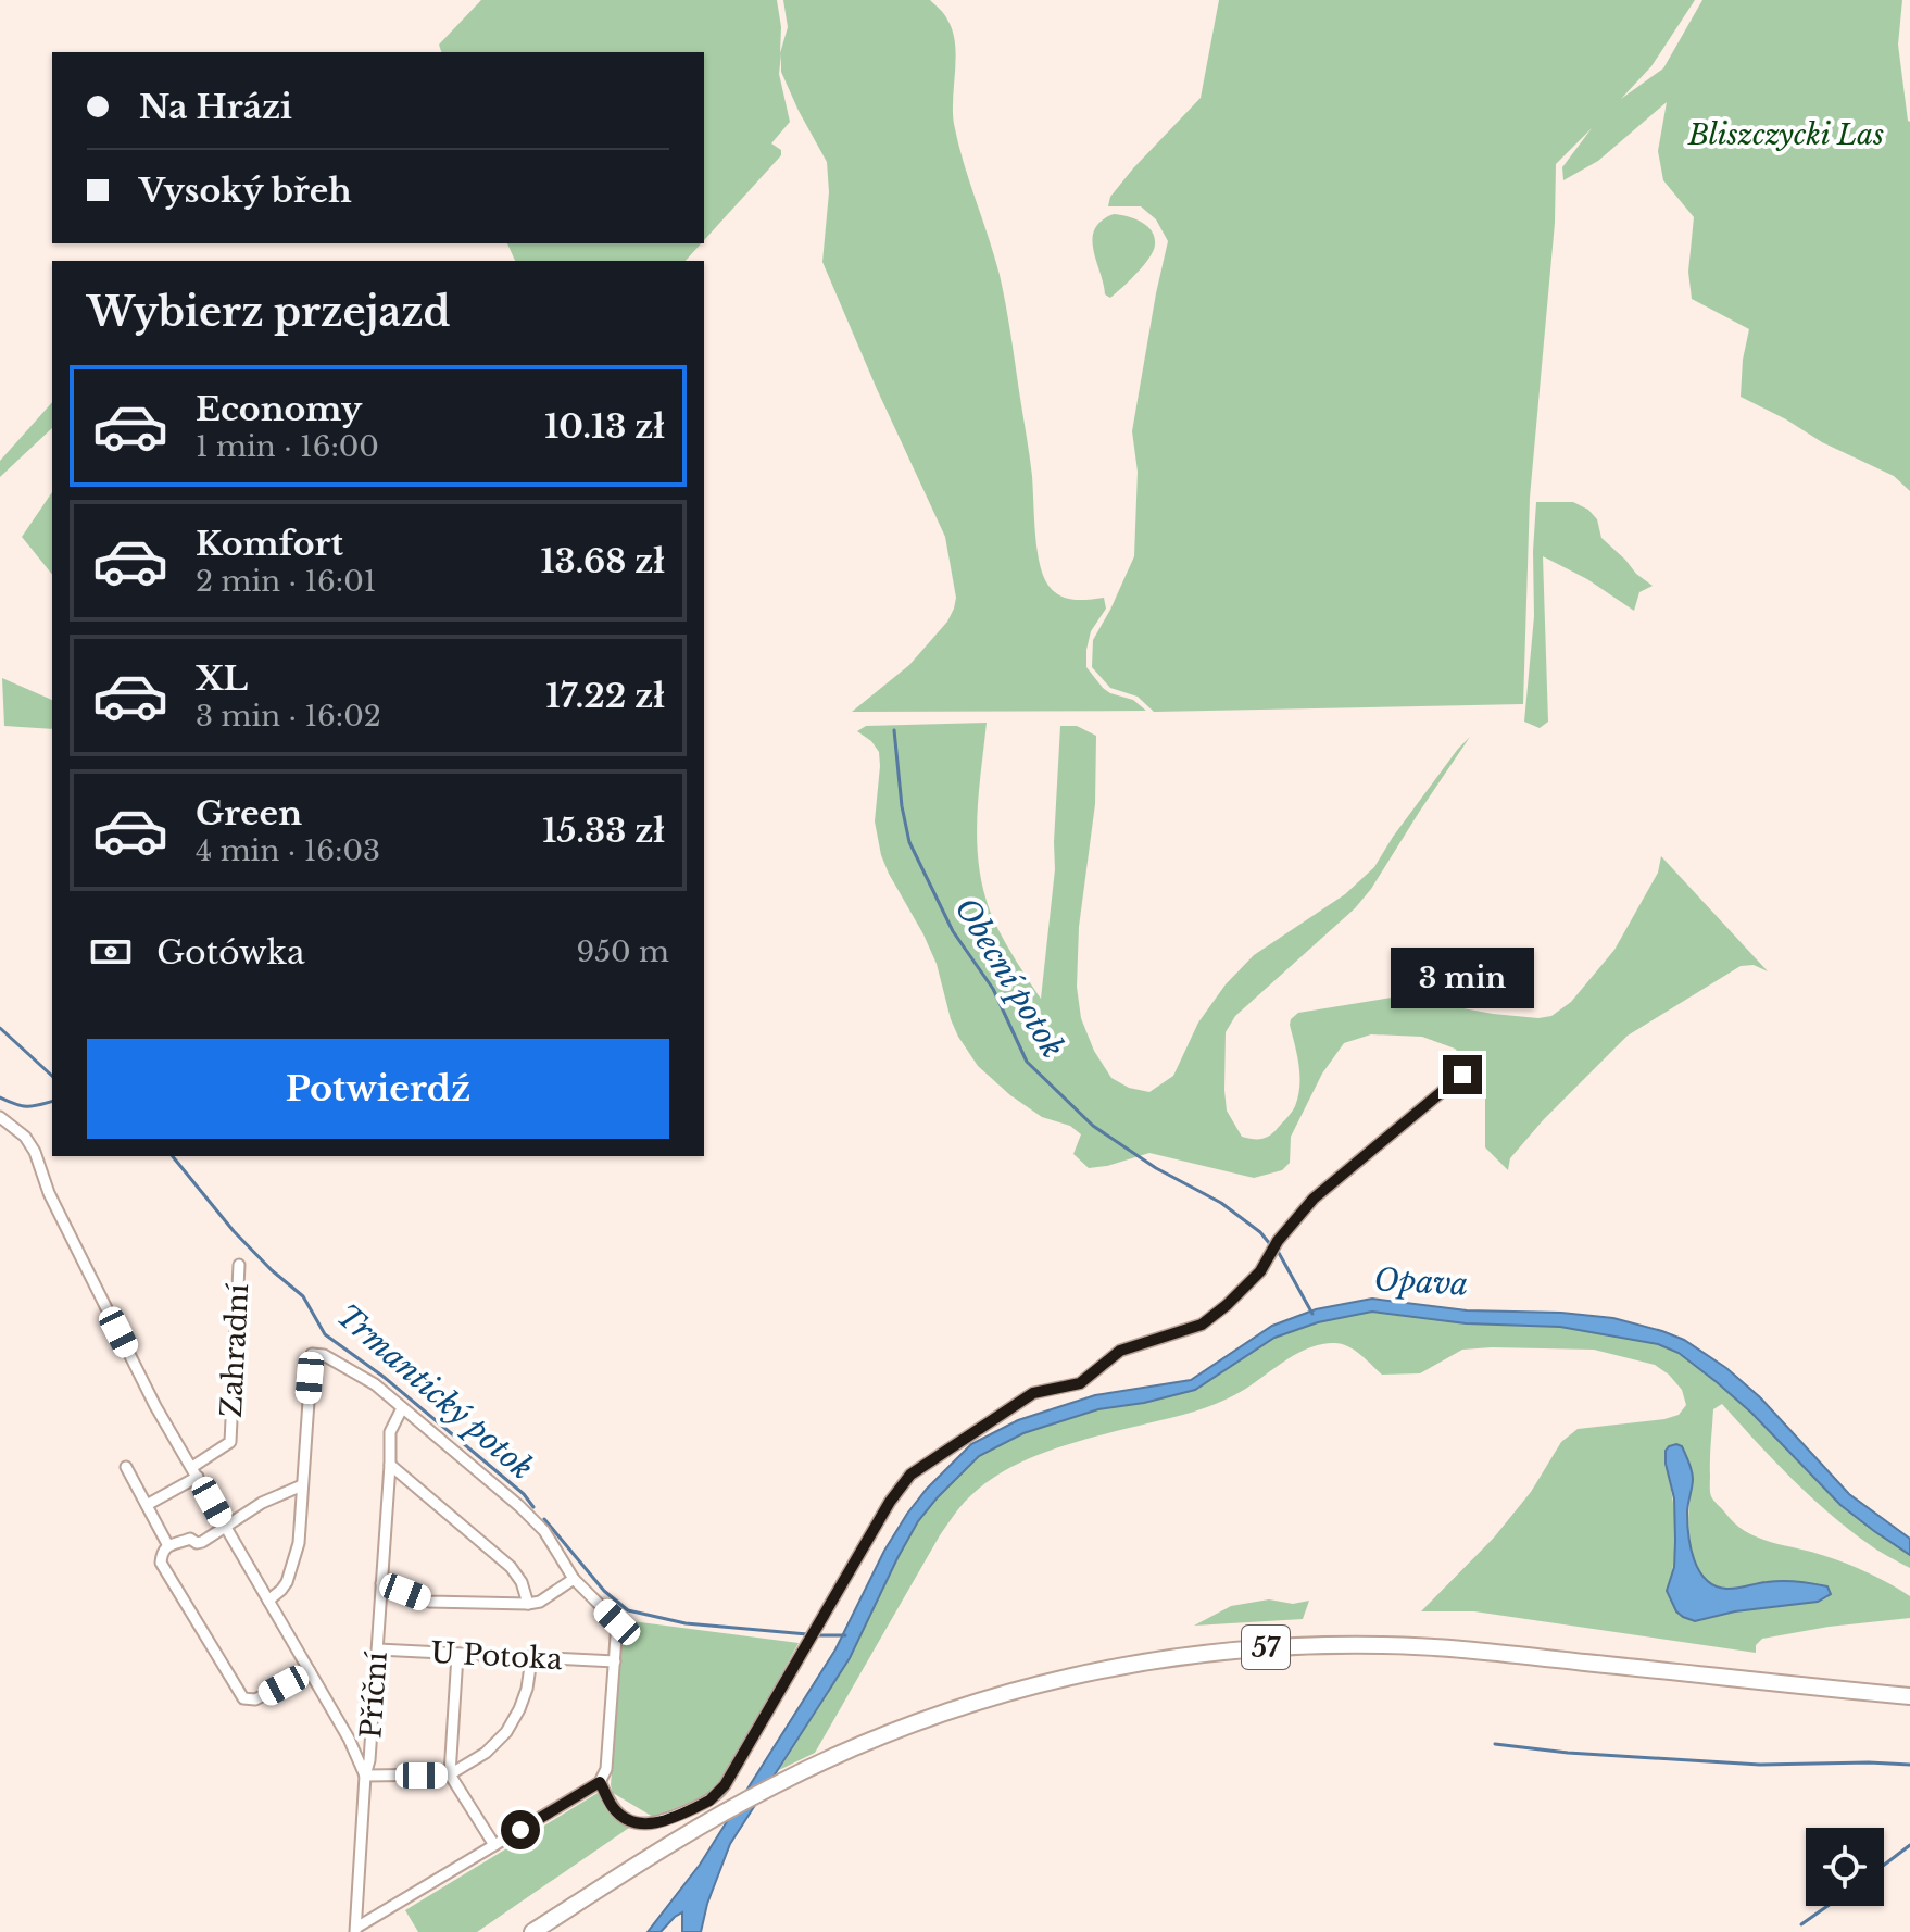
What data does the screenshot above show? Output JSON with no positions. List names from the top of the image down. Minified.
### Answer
{"streets":{"main road":["57"],"street":["Zahradní","U Potoka","Příční"]},"crossings":[["U Potoka","Příční"]],"water":["Obecní potok","Opava","Trmantický potok"],"parks":["Bliszczycki Las"],"page":{"banner":["Na Hrázi","Vysoký břeh"],"heading":"Wybierz przejazd","list":[{"name":"Economy","note":"1 min · 16:00","value":"10.13 zł"},{"name":"Komfort","note":"2 min · 16:01","value":"13.68 zł"},{"name":"XL","note":"3 min · 16:02","value":"17.22 zł"},{"name":"Green","note":"4 min · 16:03","value":"15.33 zł"}],"pay":["Gotówka","950 m"],"bubble":"3 min","buttons":"Potwierdź"}}
